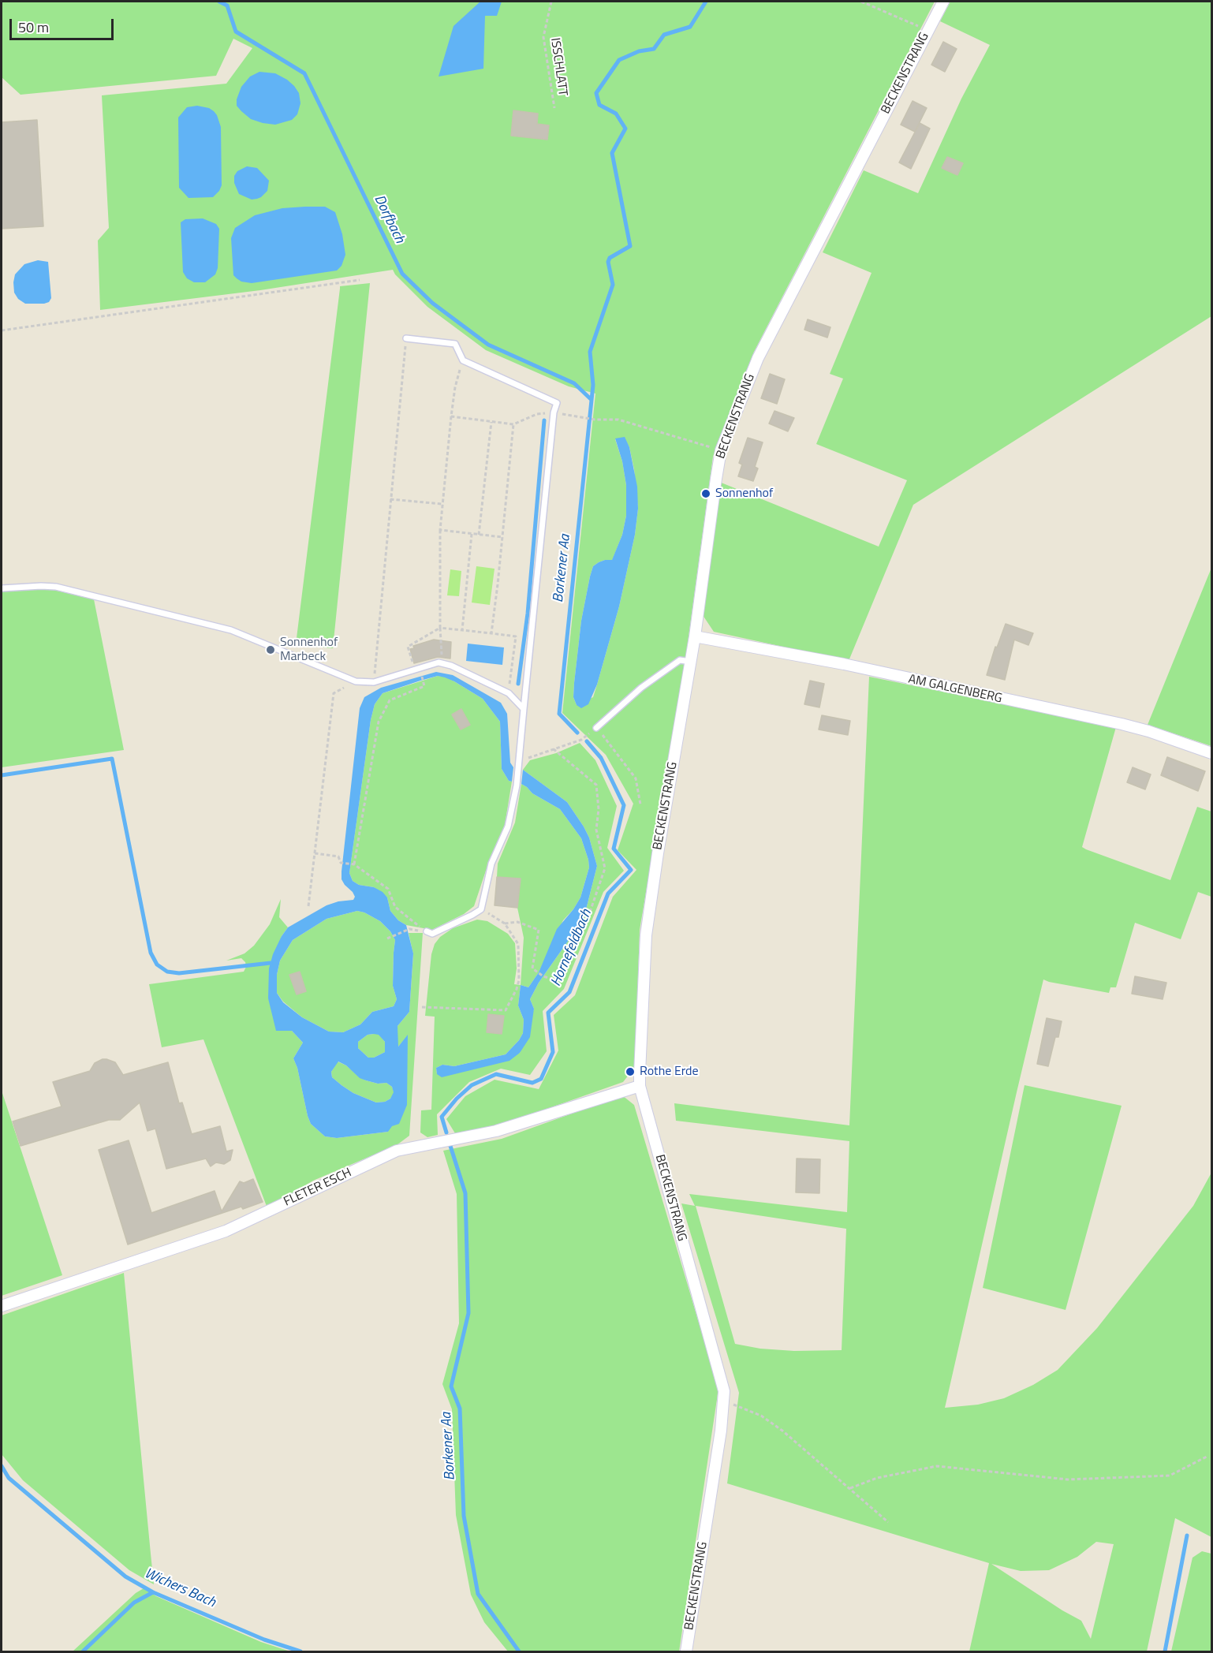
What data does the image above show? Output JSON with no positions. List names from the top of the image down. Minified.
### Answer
{"streets":{"street":["BECKENSTRANG","AM GALGENBERG","FLETER ESCH"],"path":["ISSCHLATT"]},"crossings":[["BECKENSTRANG","AM GALGENBERG"],["BECKENSTRANG","FLETER ESCH"]],"water":["Dorfbach","Borkener Aa","Hornefeldbach","Wichers Bach"],"places":["Sonnenhof","Sonnenhof Marbeck","Rothe Erde"],"scale_bar":"50 m"}
